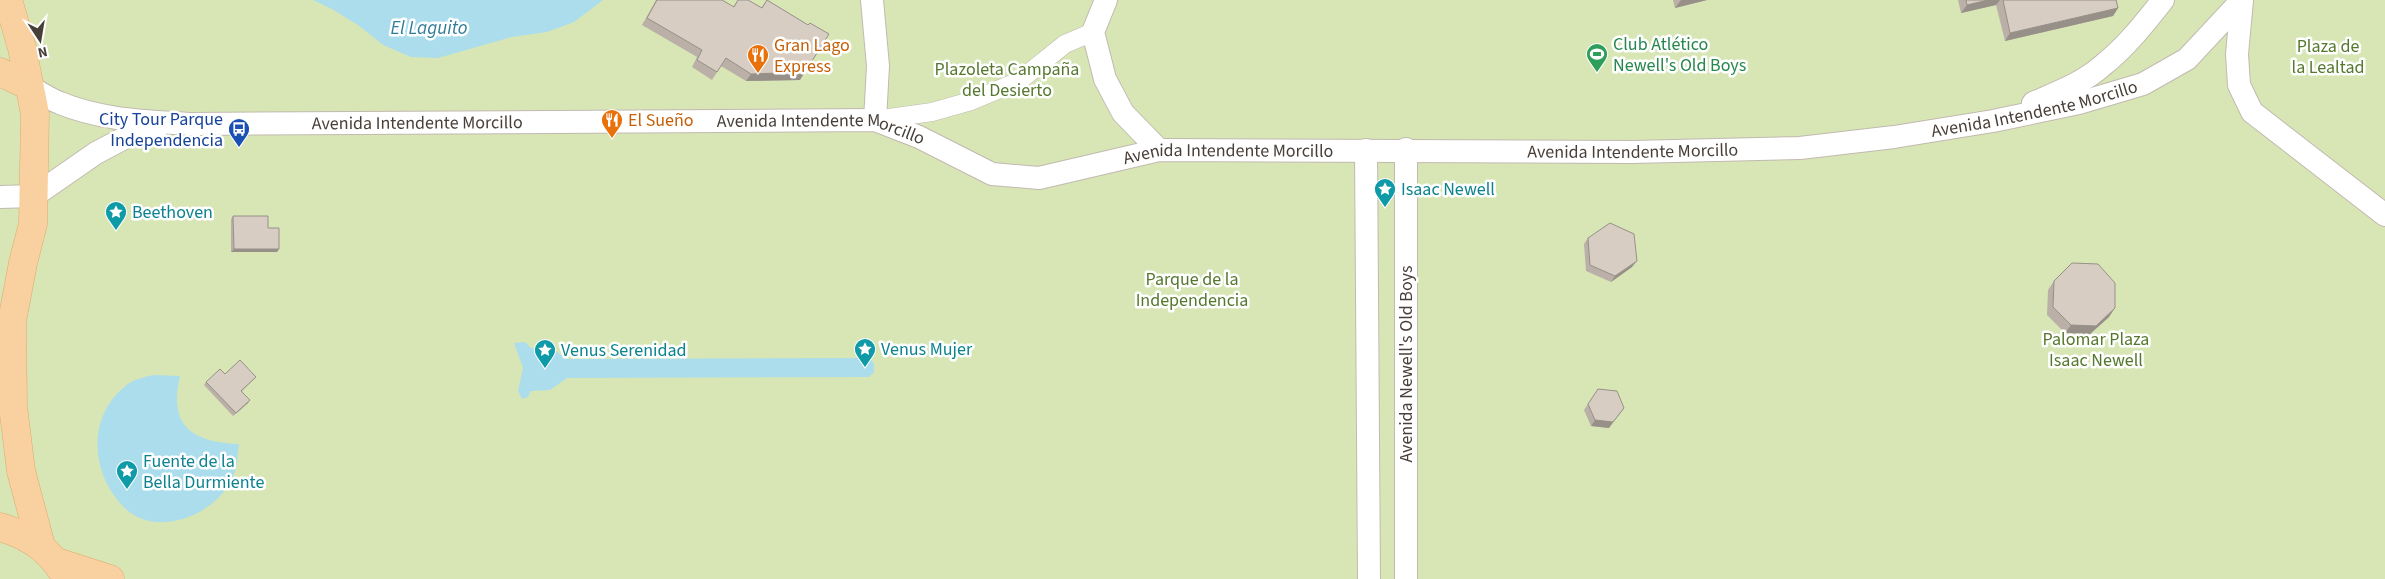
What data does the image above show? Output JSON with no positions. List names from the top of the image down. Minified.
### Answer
{"streets":{"street":["Avenida Intendente Morcillo","Avenida Newell's Old Boys"]},"crossings":[["Avenida Intendente Morcillo","Avenida Newell's Old Boys"]],"water":["El Laguito"],"parks":["Plaza de la Lealtad","Plazoleta Campaña del Desierto","Parque de la Independencia","Palomar Plaza Isaac Newell"],"places":{"sports":["Club Atlético Newell's Old Boys"],"restaurant":["Gran Lago Express","El Sueño"],"bus stop":["City Tour Parque Independencia"],"place":["Isaac Newell","Beethoven","Venus Mujer","Venus Serenidad","Fuente de la Bella Durmiente"]},"north":"bottom"}
